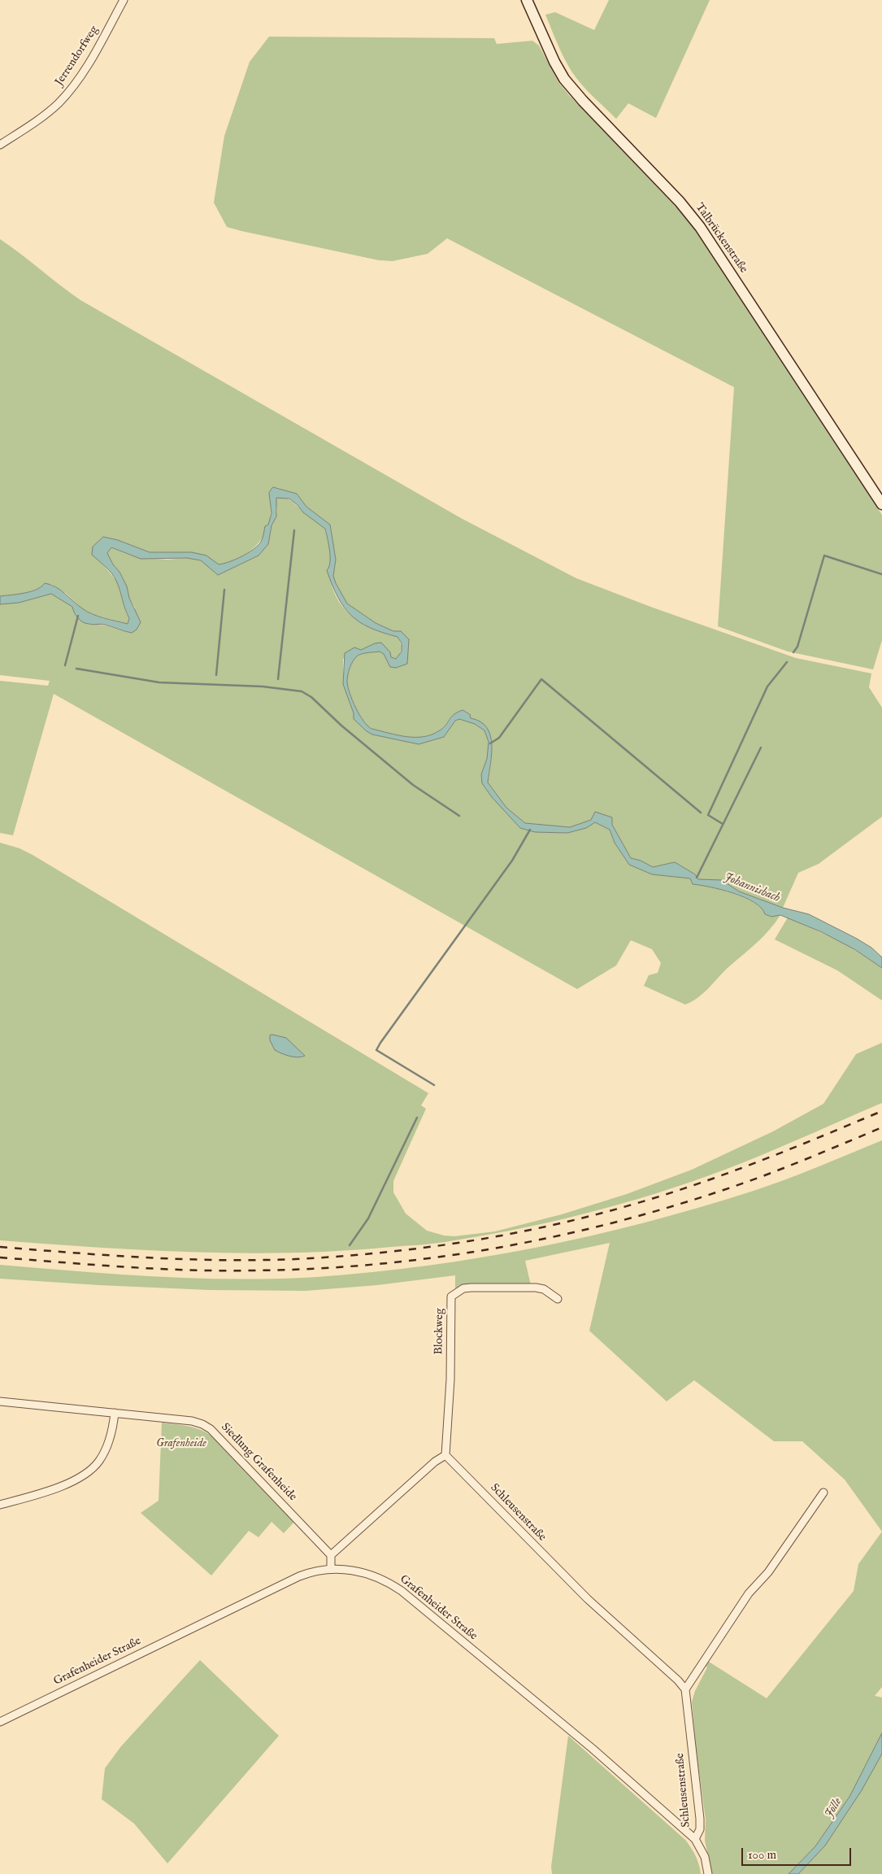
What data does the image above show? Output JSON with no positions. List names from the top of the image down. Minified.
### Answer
{"streets":{"main road":["Talbrückenstraße"],"street":["Jerrendorfweg","Blockweg","Siedlung Grafenheide","Schleusenstraße","Grafenheider Straße"]},"crossings":[["Blockweg","Schleusenstraße"],["Schleusenstraße","Grafenheider Straße"]],"water":["Johannisbach","Jölle"],"parks":["Grafenheide"],"scale_bar":"100 m"}
